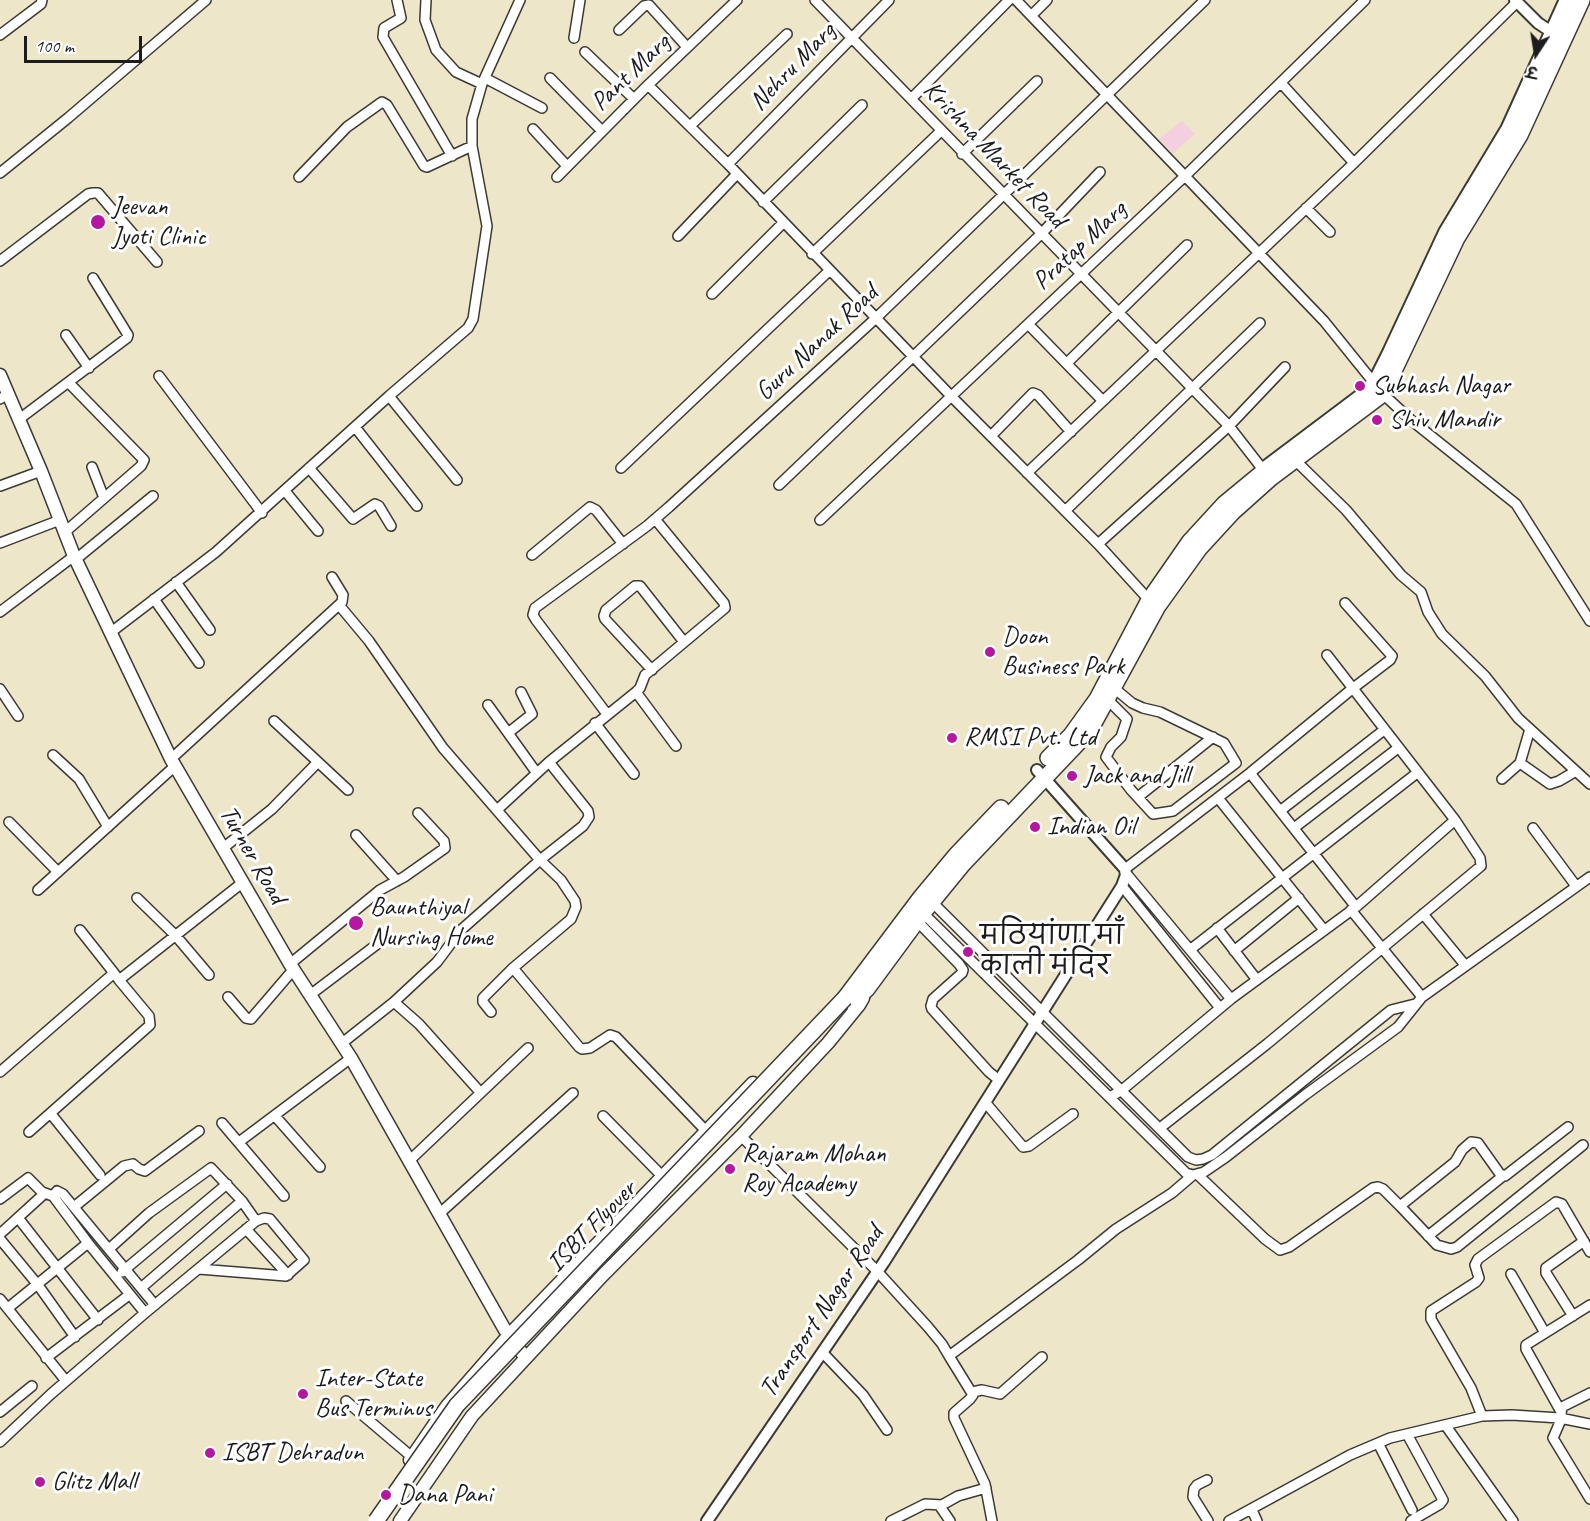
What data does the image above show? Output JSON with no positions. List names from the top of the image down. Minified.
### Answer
{"streets":{"highway":["ISBT Flyover"],"main road":["Turner Road"],"street":["Nehru Marg","Pant Marg","Krishna Market Road","Pratap Marg","Guru Nanak Road","Transport Nagar Road"]},"crossings":[["Nehru Marg","Krishna Market Road"],["Krishna Market Road","Pratap Marg"],["Krishna Market Road","Guru Nanak Road"]],"places":["Jeevan Jyoti Clinic","Subhash Nagar","Shiv Mandir","Doon Business Park","RMSI Pvt. Ltd","Jack and Jill","Indian Oil","Baunthiyal Nursing Home","मठियांणा माँ काली मंदिर","Rajaram Mohan Roy Academy","Inter-State Bus Terminus","ISBT Dehradun","Glitz Mall","Dana Pani"],"scale_bar":"100 m","north":"bottom"}
